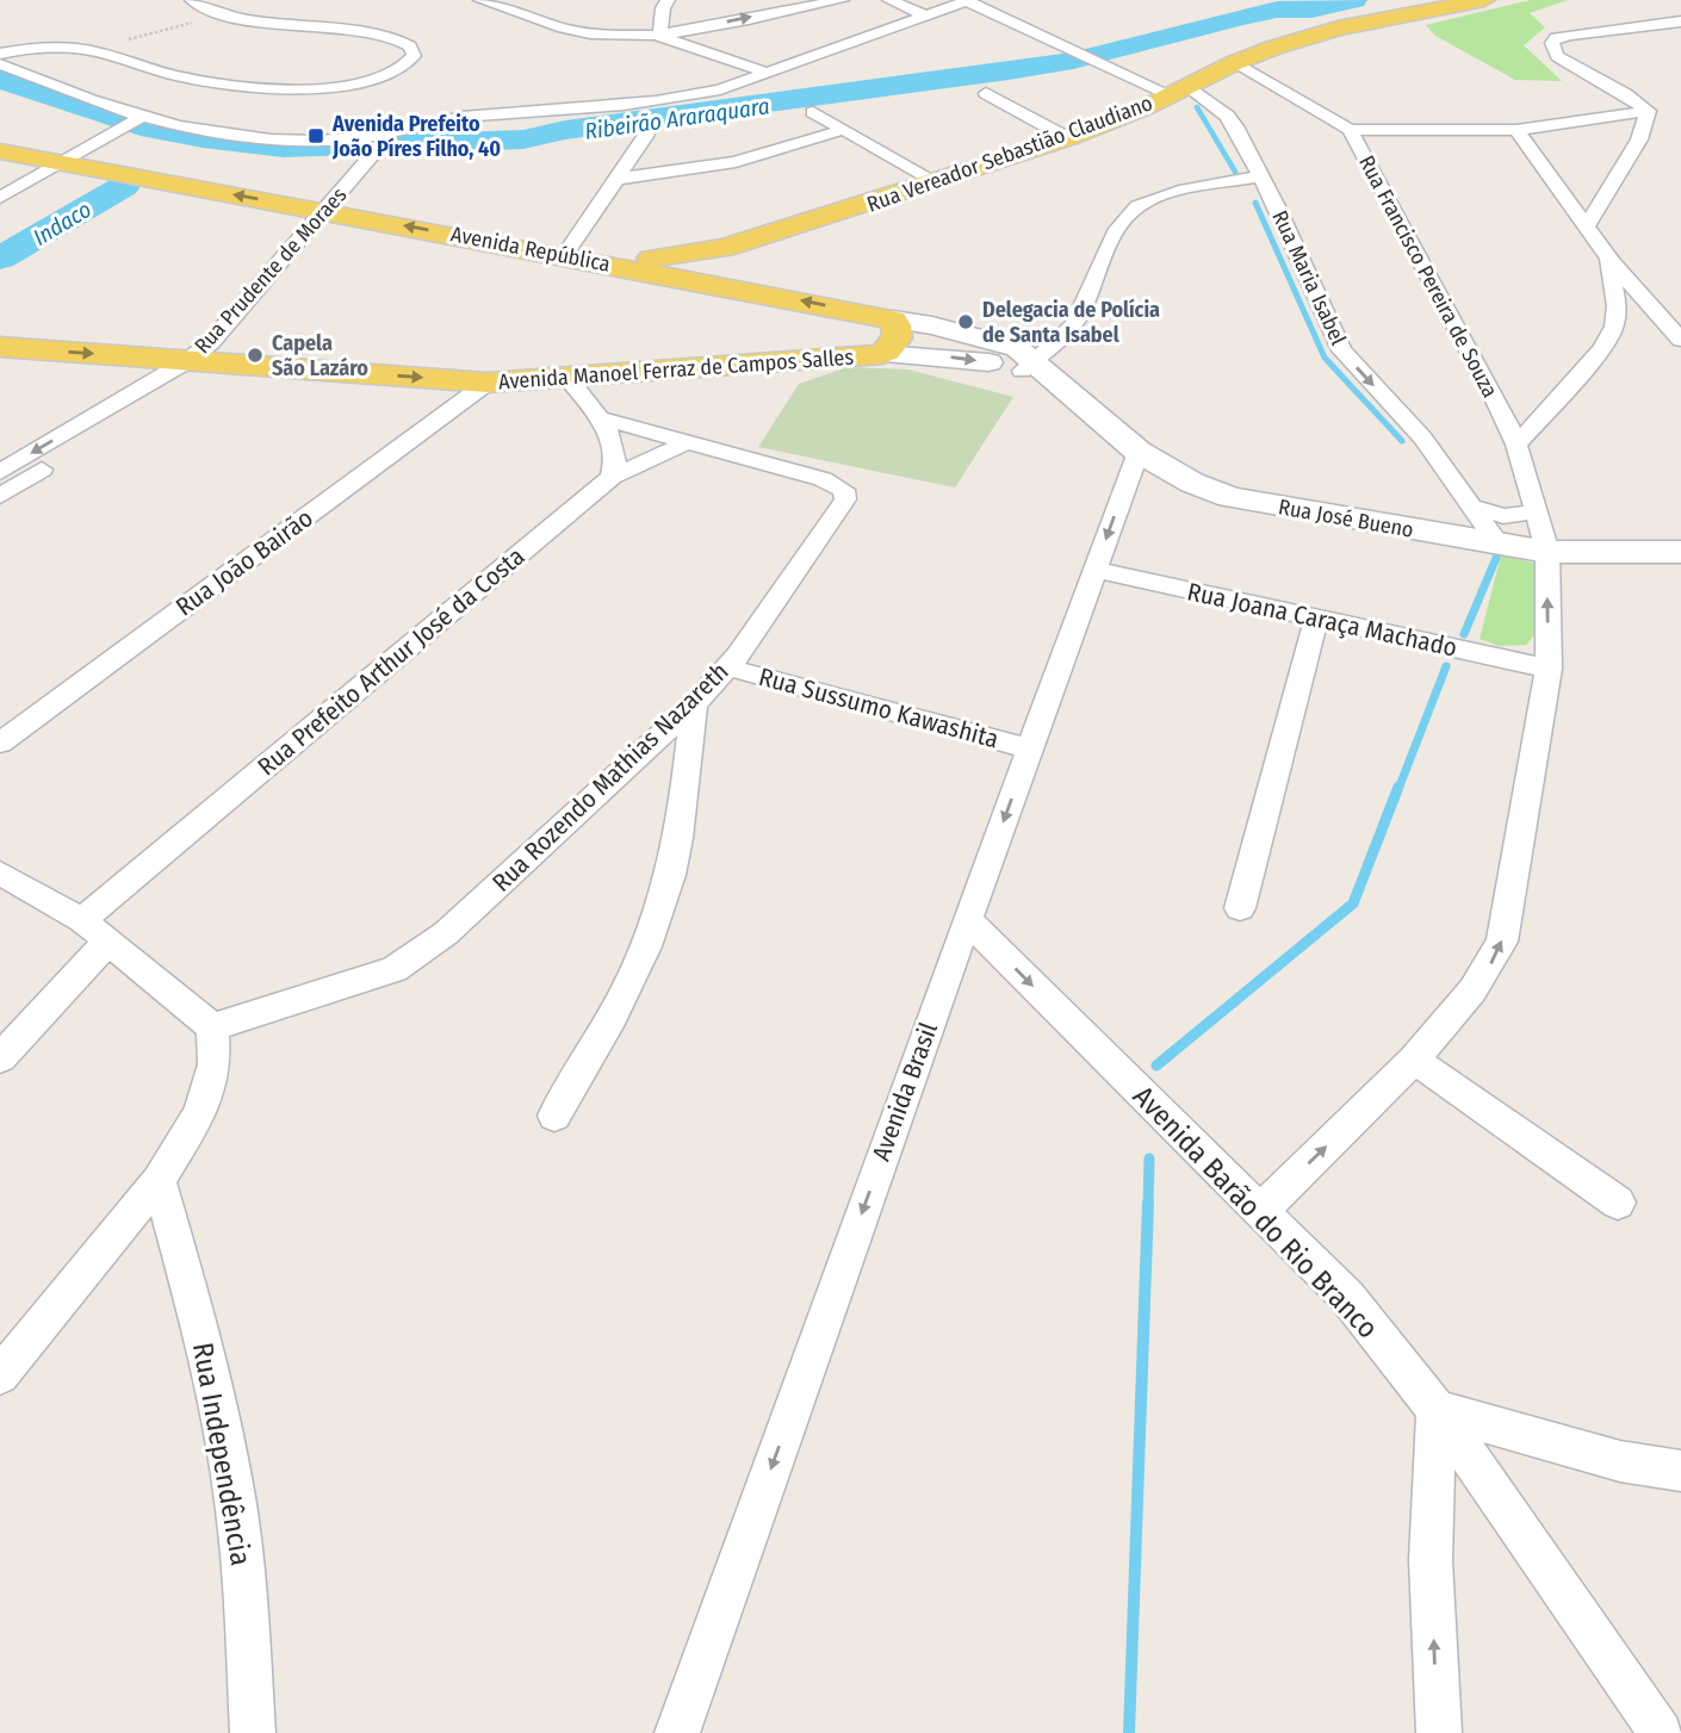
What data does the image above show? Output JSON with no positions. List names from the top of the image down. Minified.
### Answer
{"streets":{"main road":["Rua Vereador Sebastião Claudiano","Avenida República","Avenida Manoel Ferraz de Campos Salles"],"street":["Rua Prudente de Moraes","Rua Francisco Pereira de Souza","Rua Maria Isabel","Rua José Bueno","Rua João Bairão","Rua Joana Caraça Machado","Rua Prefeito Arthur José da Costa","Rua Sussumo Kawashita","Rua Rozendo Mathias Nazareth","Avenida Brasil","Avenida Barão do Rio Branco","Rua Independência"]},"crossings":[["Rua Vereador Sebastião Claudiano","Avenida República"],["Rua Vereador Sebastião Claudiano","Rua Francisco Pereira de Souza"],["Rua Vereador Sebastião Claudiano","Rua Maria Isabel"],["Avenida República","Rua Prudente de Moraes"],["Avenida República","Avenida Manoel Ferraz de Campos Salles"],["Avenida República","Rua José Bueno"],["Rua Prudente de Moraes","Avenida Manoel Ferraz de Campos Salles"],["Rua Francisco Pereira de Souza","Rua José Bueno"],["Rua Francisco Pereira de Souza","Rua Joana Caraça Machado"],["Rua Francisco Pereira de Souza","Avenida Barão do Rio Branco"],["Rua Maria Isabel","Rua José Bueno"],["Avenida Manoel Ferraz de Campos Salles","Rua José Bueno"],["Avenida Manoel Ferraz de Campos Salles","Rua João Bairão"],["Rua José Bueno","Avenida Brasil"],["Rua Joana Caraça Machado","Avenida Brasil"],["Rua Prefeito Arthur José da Costa","Rua Rozendo Mathias Nazareth"],["Rua Sussumo Kawashita","Rua Rozendo Mathias Nazareth"],["Rua Sussumo Kawashita","Avenida Brasil"],["Avenida Brasil","Avenida Barão do Rio Branco"]],"one_way":["Avenida República","Avenida Brasil","Avenida Barão do Rio Branco"],"water":["Ribeirão Araraquara","Indaco"],"places":{"transit":["Avenida Prefeito João Píres Filho, 40"],"other":["Delegacia de Polícia de Santa Isabel","Capela São Lazáro"]}}
